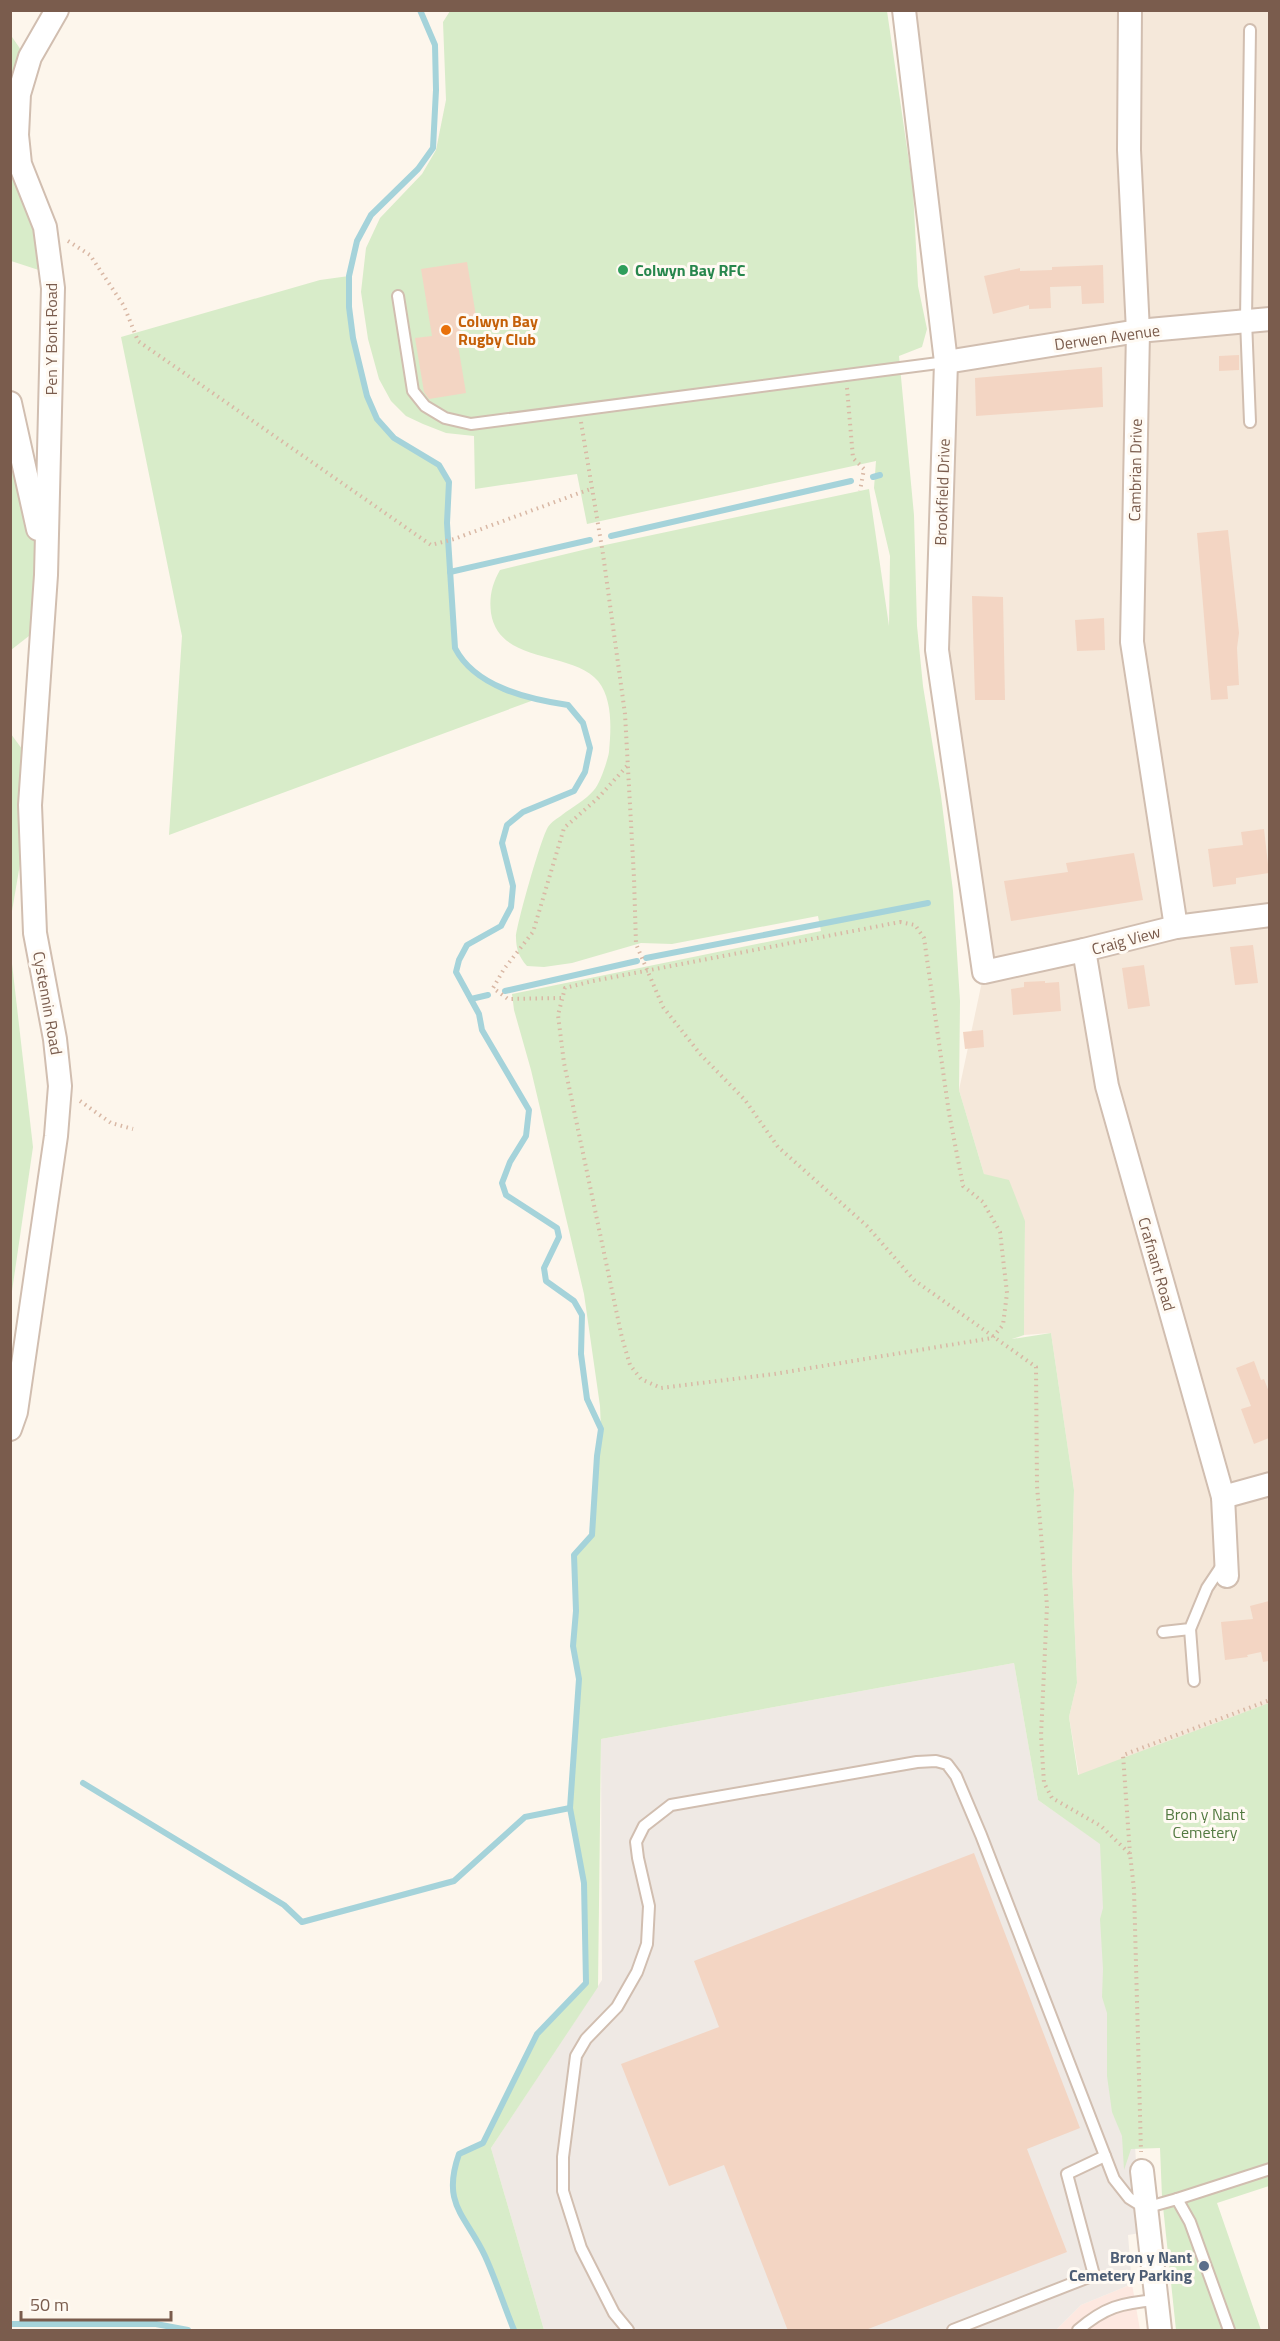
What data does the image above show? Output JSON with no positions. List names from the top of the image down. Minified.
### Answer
{"streets":{"street":["Derwen Avenue","Pen Y Bont Road","Cambrian Drive","Brookfield Drive","Craig View","Cystennin Road","Crafnant Road"]},"crossings":[["Derwen Avenue","Cambrian Drive"],["Derwen Avenue","Brookfield Drive"],["Pen Y Bont Road","Cystennin Road"],["Cambrian Drive","Craig View"],["Brookfield Drive","Craig View"],["Craig View","Crafnant Road"]],"parks":["Bron y Nant Cemetery"],"places":["Colwyn Bay RFC","Colwyn Bay Rugby Club","Bron y Nant Cemetery Parking"],"scale_bar":"50 m"}
